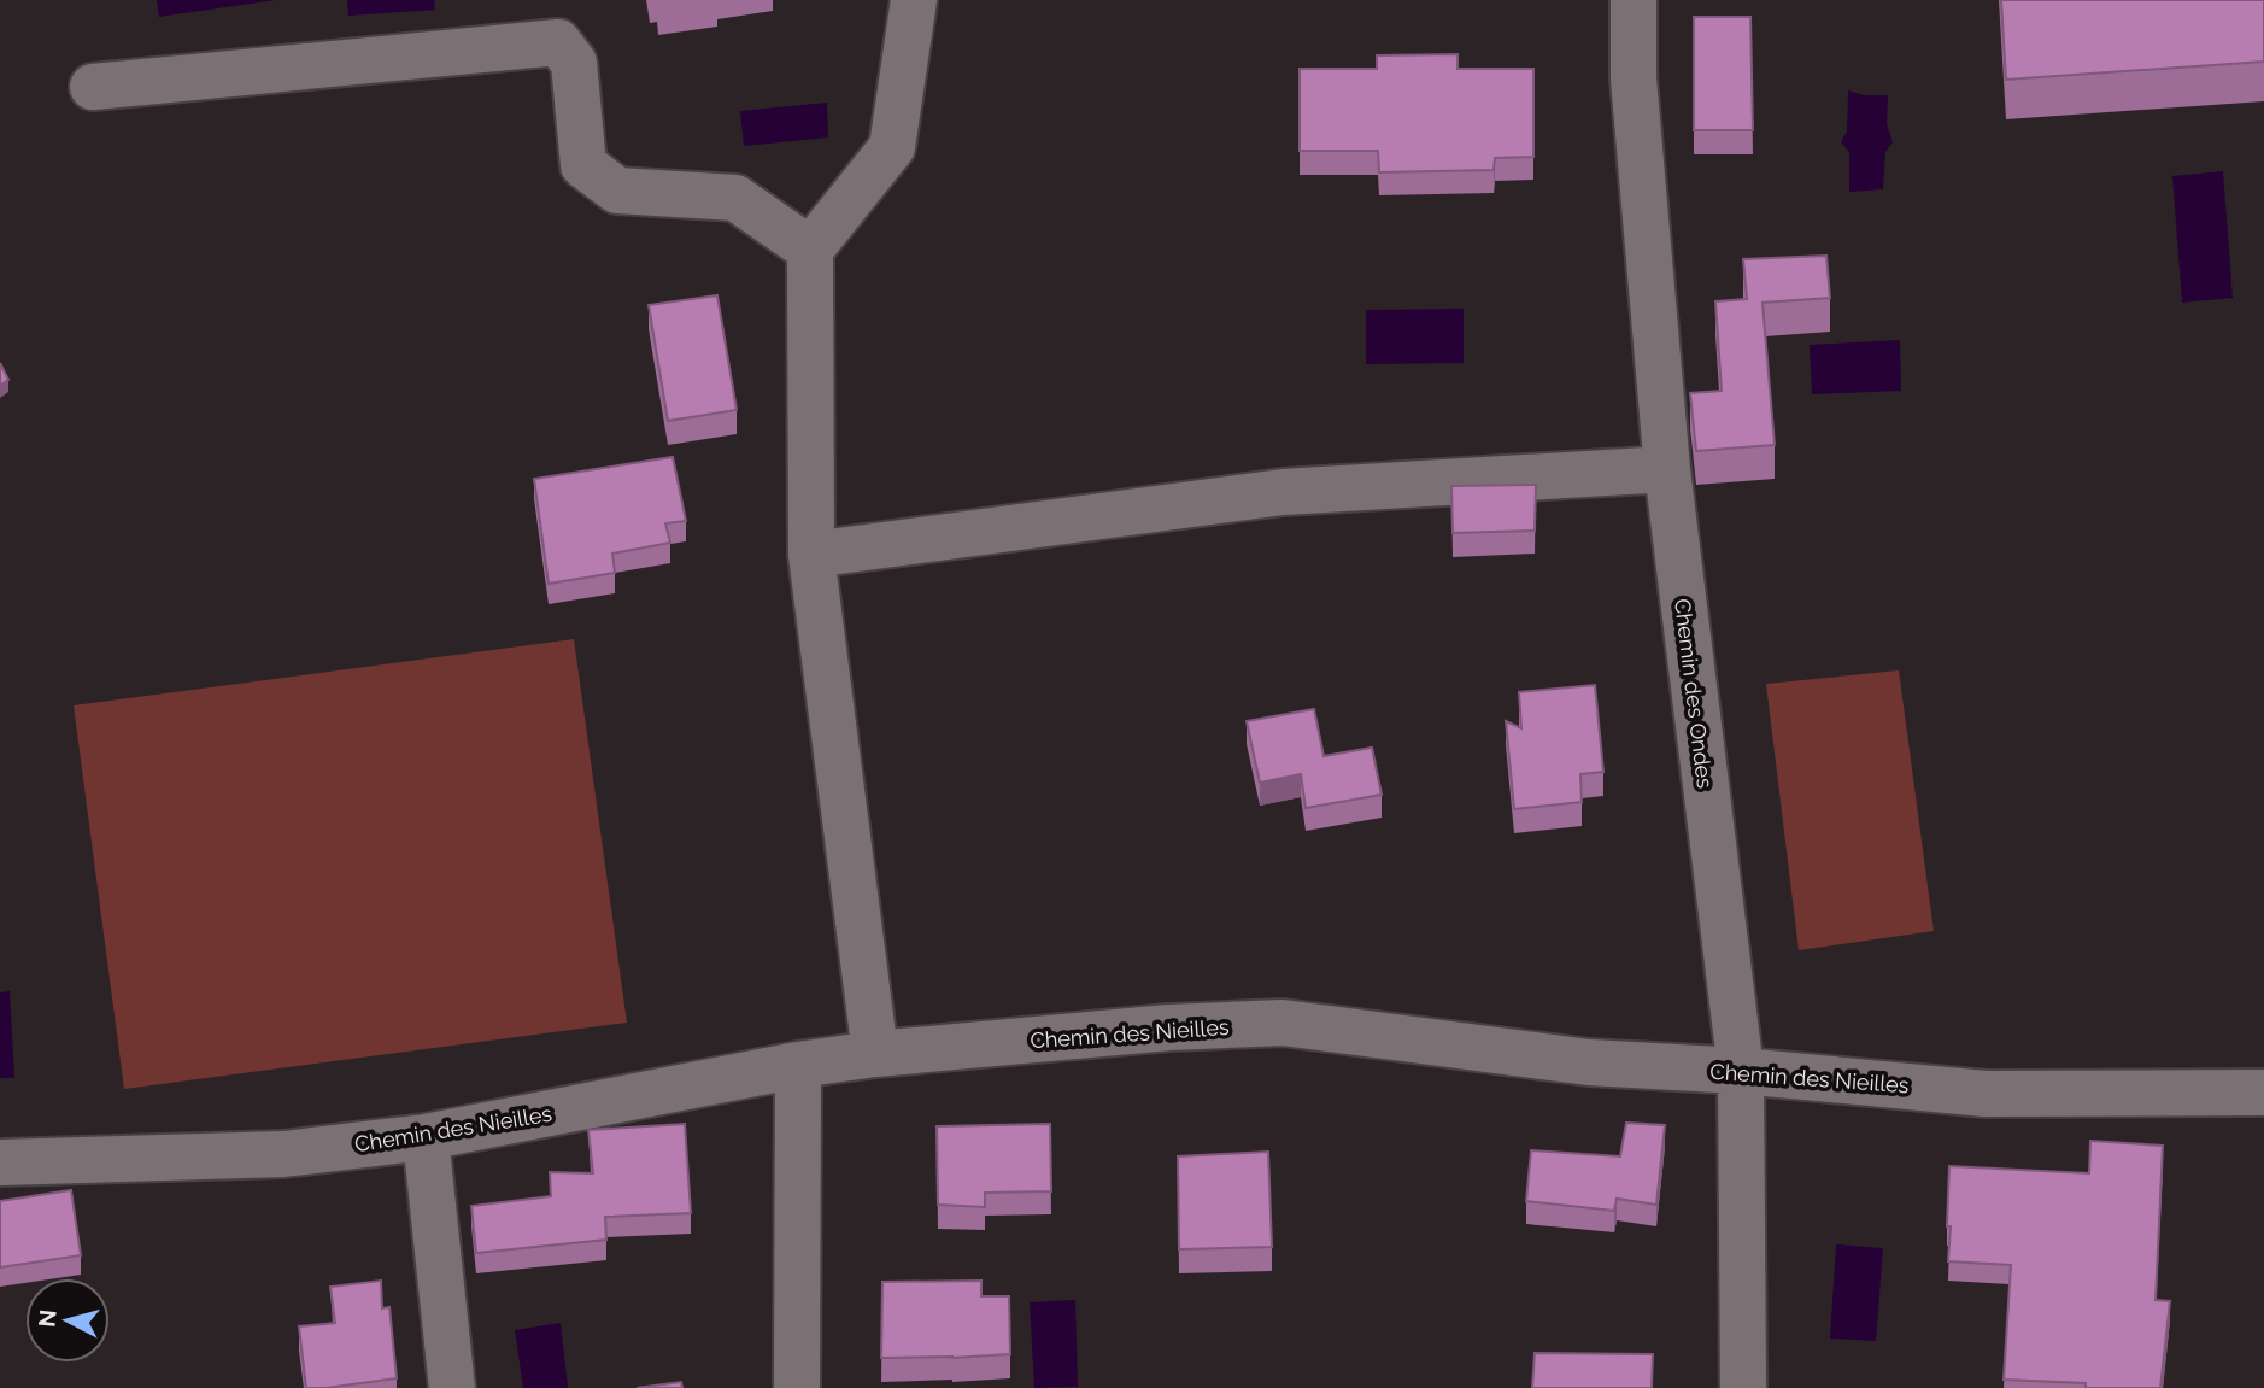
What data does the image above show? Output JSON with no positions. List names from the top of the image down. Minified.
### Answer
{"streets":{"street":["Chemin des Ondes","Chemin des Nieilles"]},"crossings":[["Chemin des Ondes","Chemin des Nieilles"]],"north":"left"}
